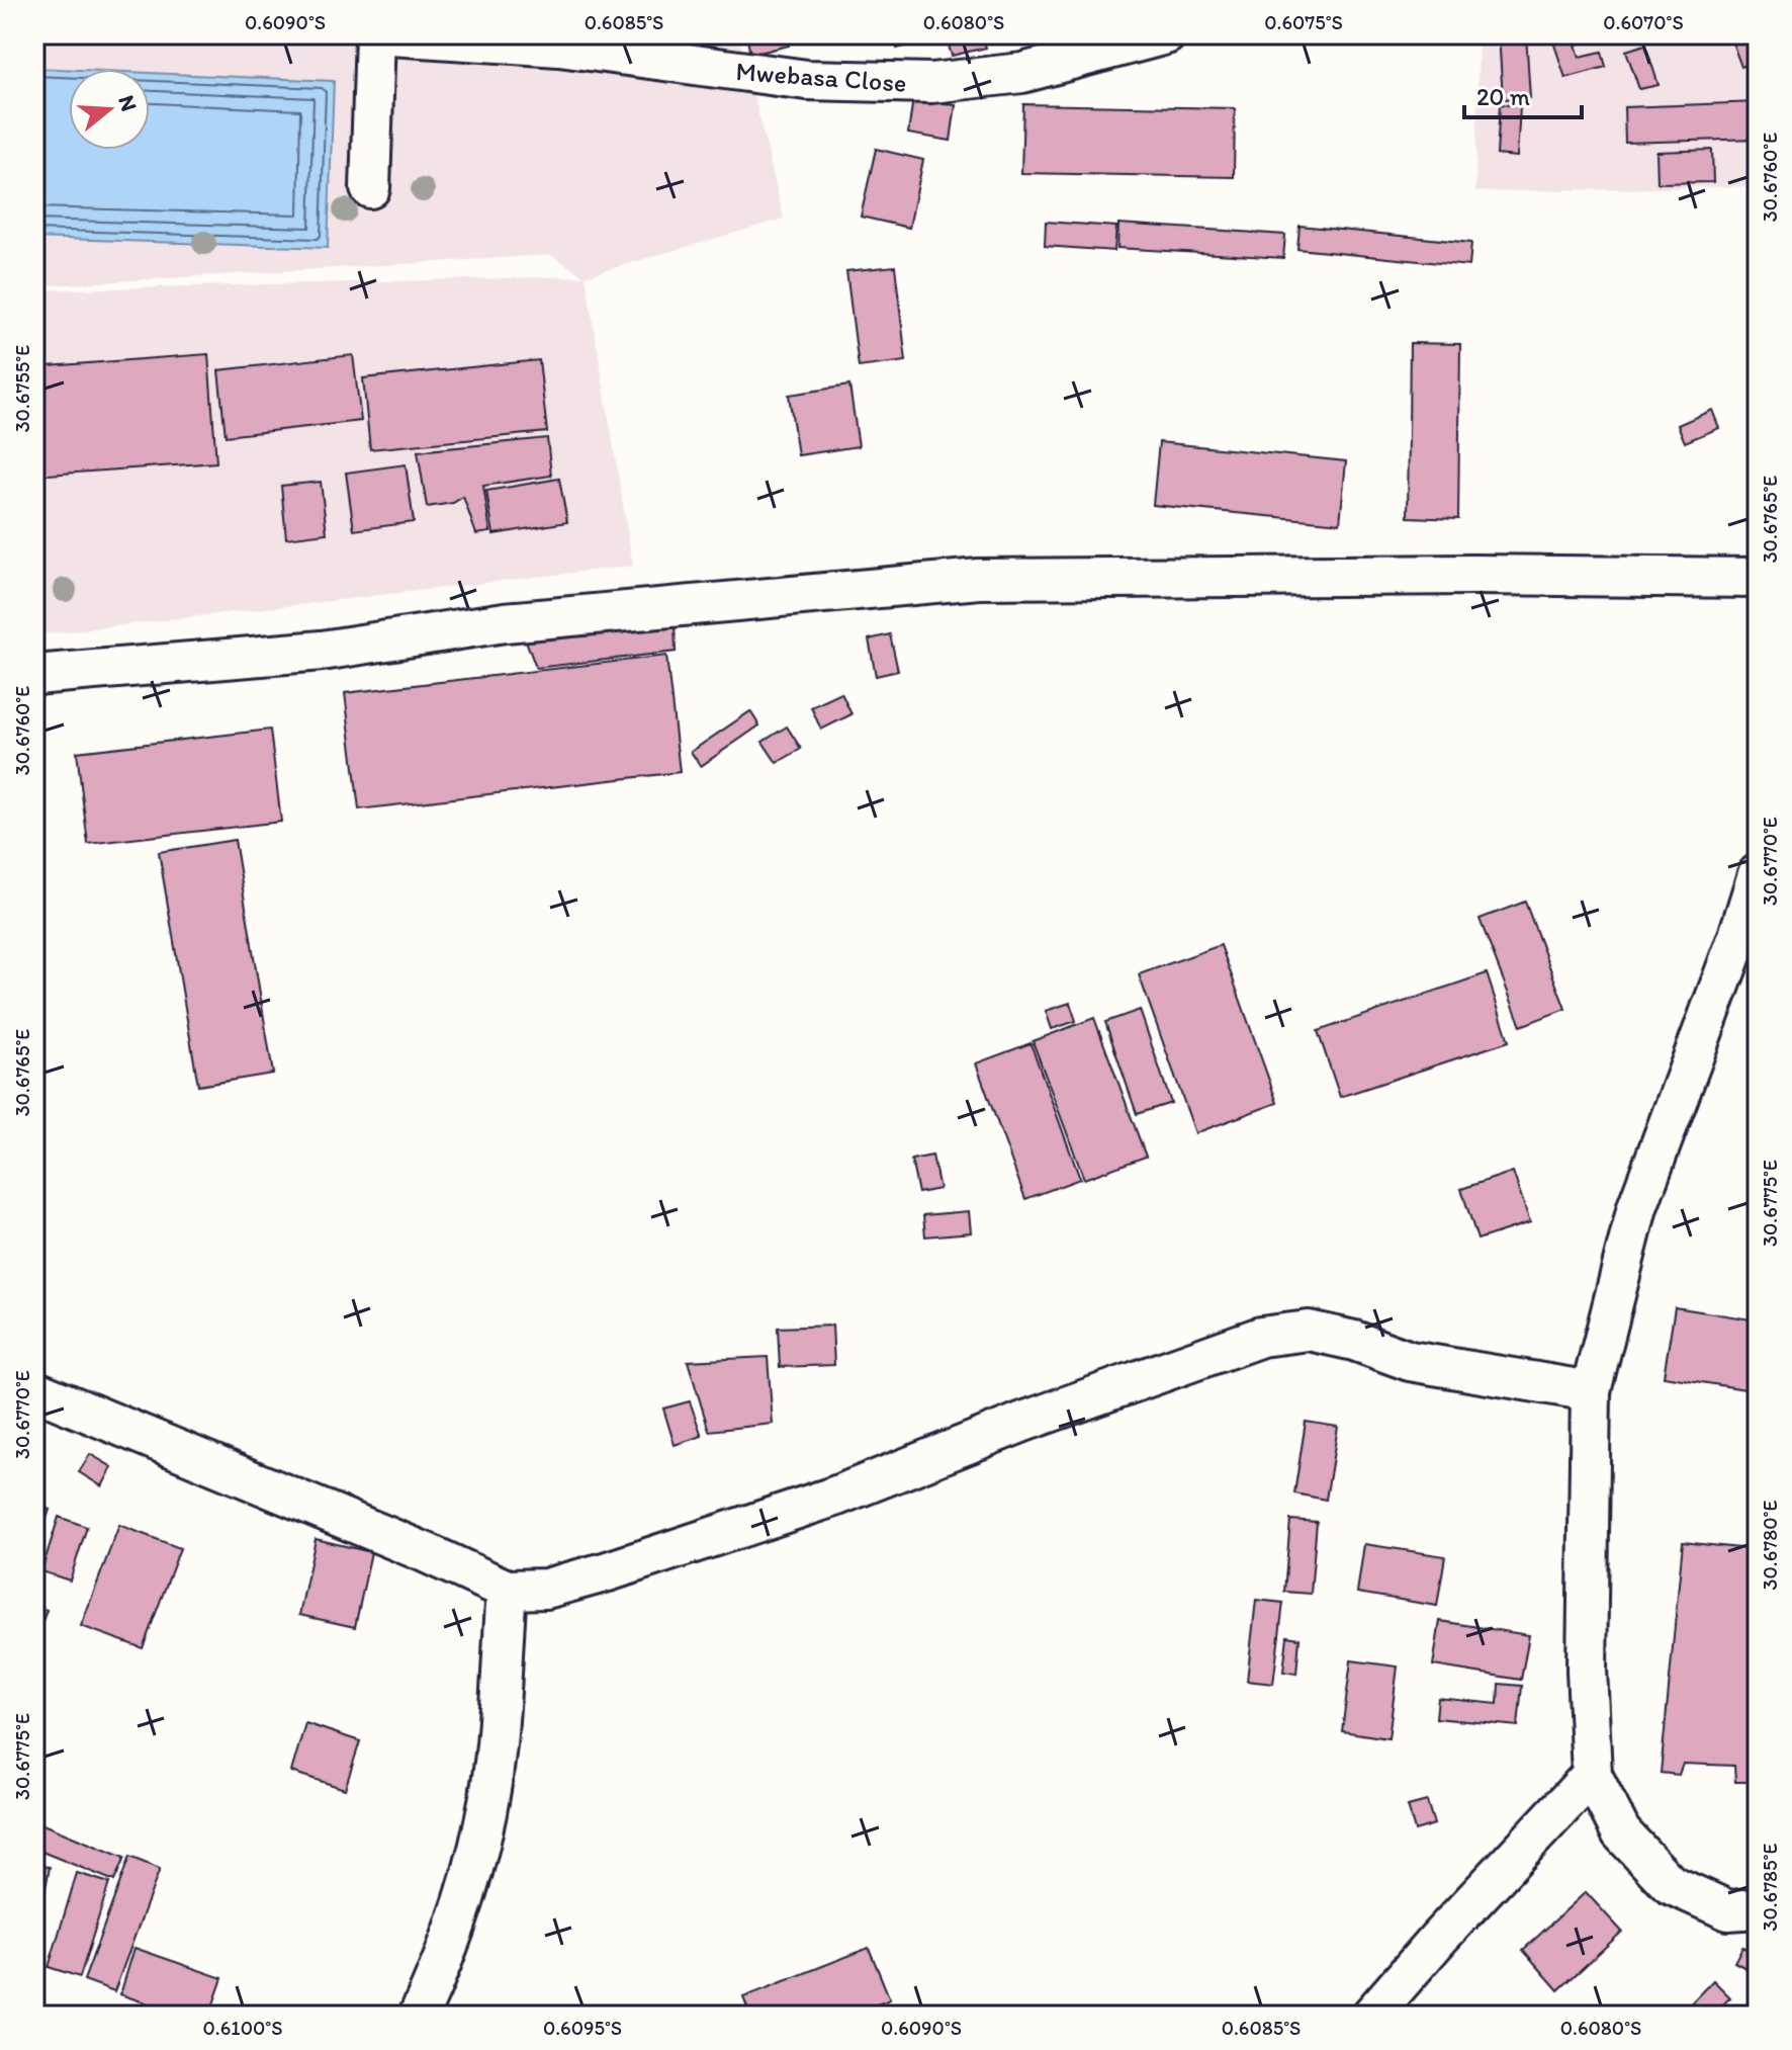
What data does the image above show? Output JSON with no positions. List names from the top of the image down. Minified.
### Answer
{"streets":{"street":["Mwebasa Close"]},"scale_bar":"20 m","north":"right","coordinates":["0.6090°S","0.6085°S","0.6080°S","0.6075°S","0.6070°S","30.6760°E","30.6755°E","30.6765°E","30.6770°E","30.6775°E","30.6780°E","30.6785°E","0.6100°S","0.6095°S"]}
